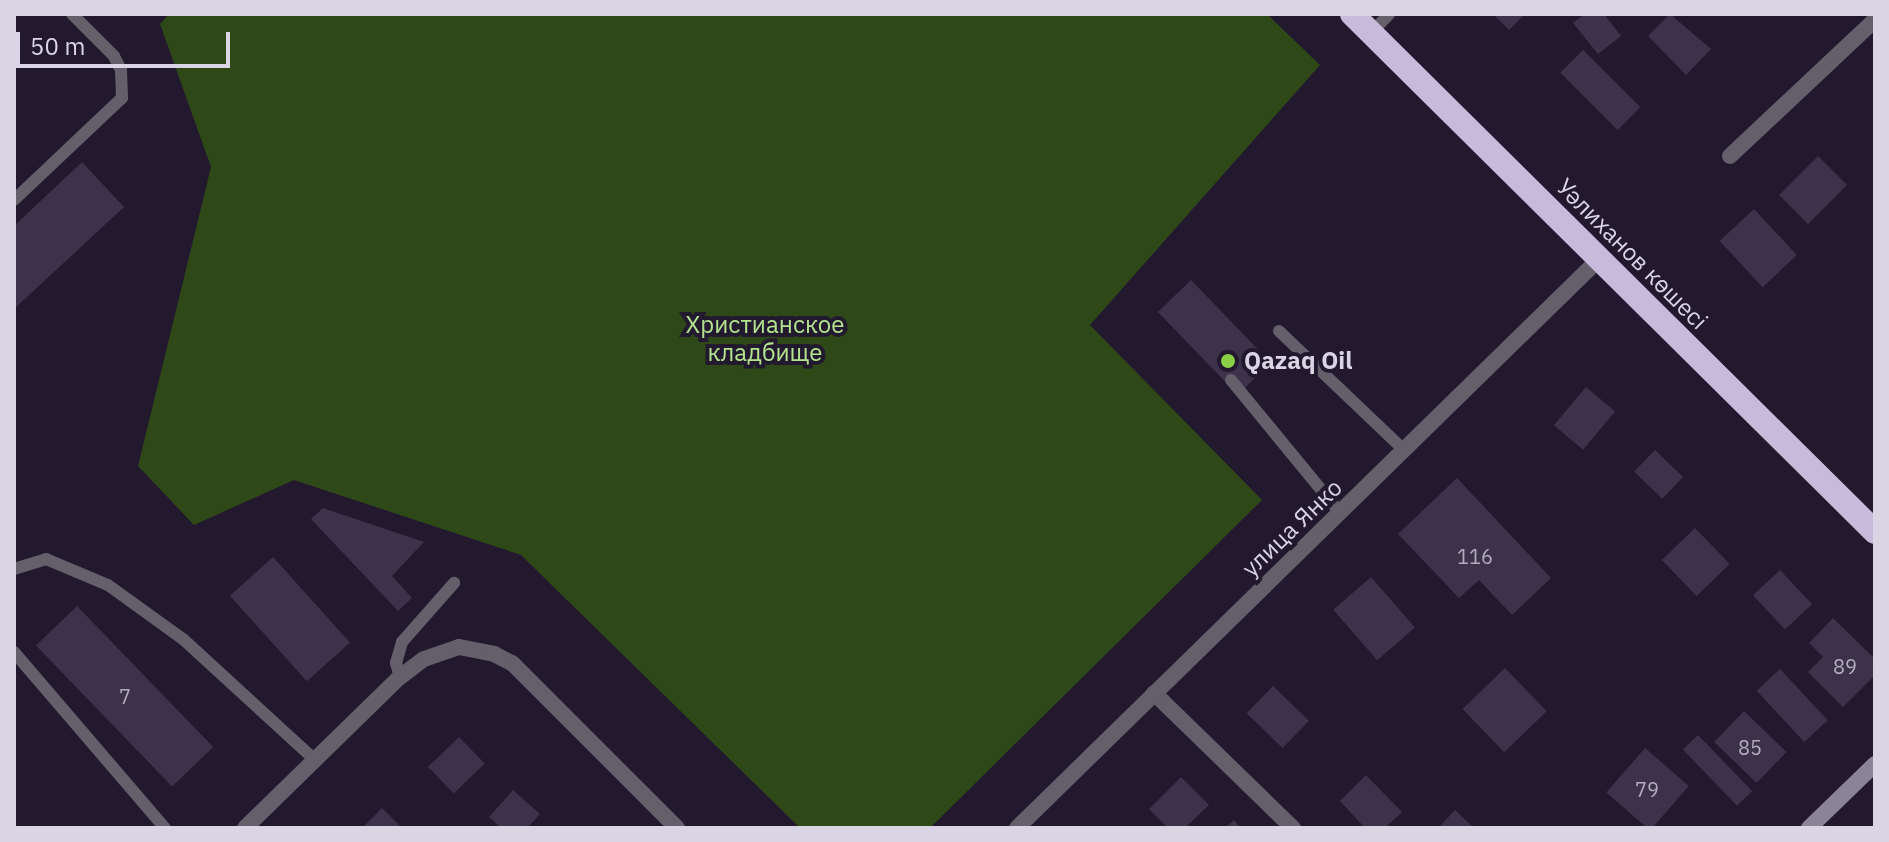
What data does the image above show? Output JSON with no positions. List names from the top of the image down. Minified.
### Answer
{"streets":{"highway":["Уәлиханов көшесі"],"street":["улица Янко"]},"crossings":[["Уәлиханов көшесі","улица Янко"]],"parks":["Христианское кладбище"],"places":["Qazaq Oil"],"house_numbers":["116","89","7","85","79"],"scale_bar":"50 m"}
